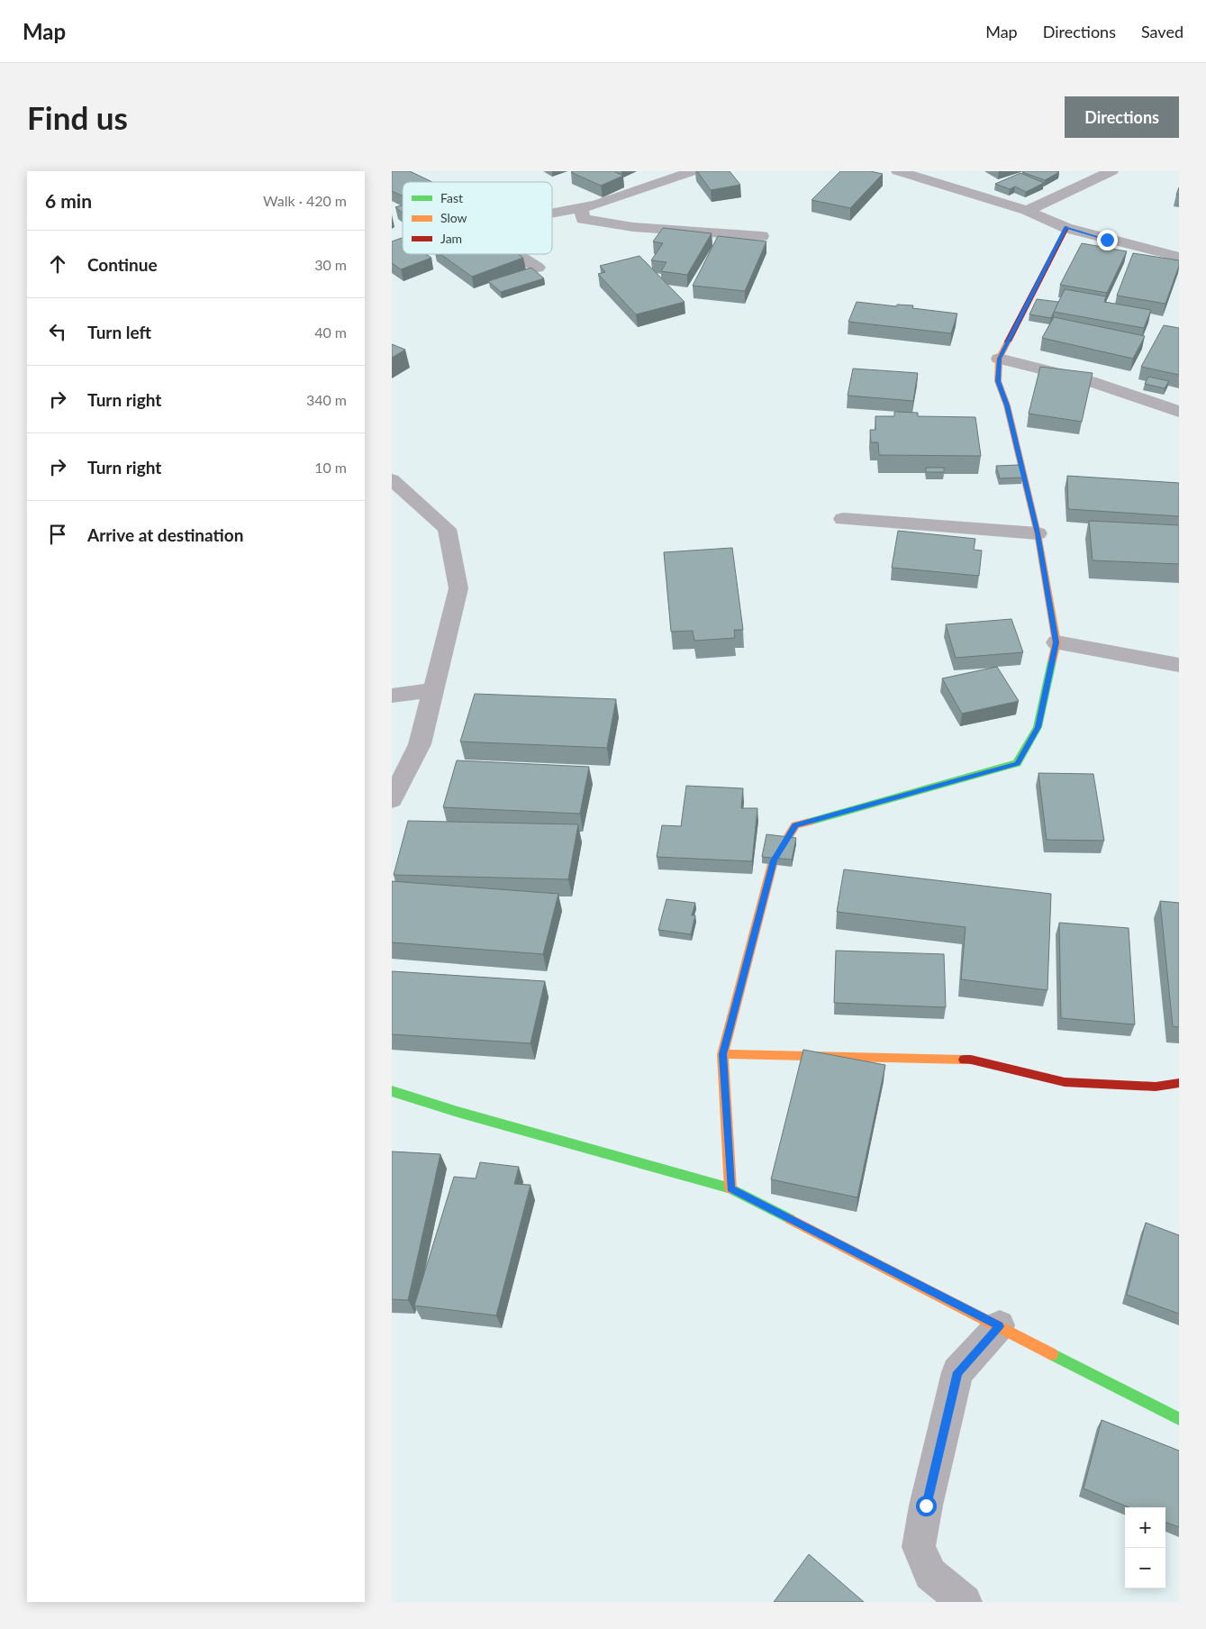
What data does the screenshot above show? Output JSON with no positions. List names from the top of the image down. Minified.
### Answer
{"legend":["Fast","Slow","Jam"],"page":{"header":"Map","nav":["Map","Directions","Saved"],"buttons":"Directions","title":"Find us","heading":["6 min","Walk · 420 m"],"list":[["Continue","30 m"],["Turn left","40 m"],["Turn right","340 m"],["Turn right","10 m"],"Arrive at destination"],"map_buttons":["+","−"]}}
